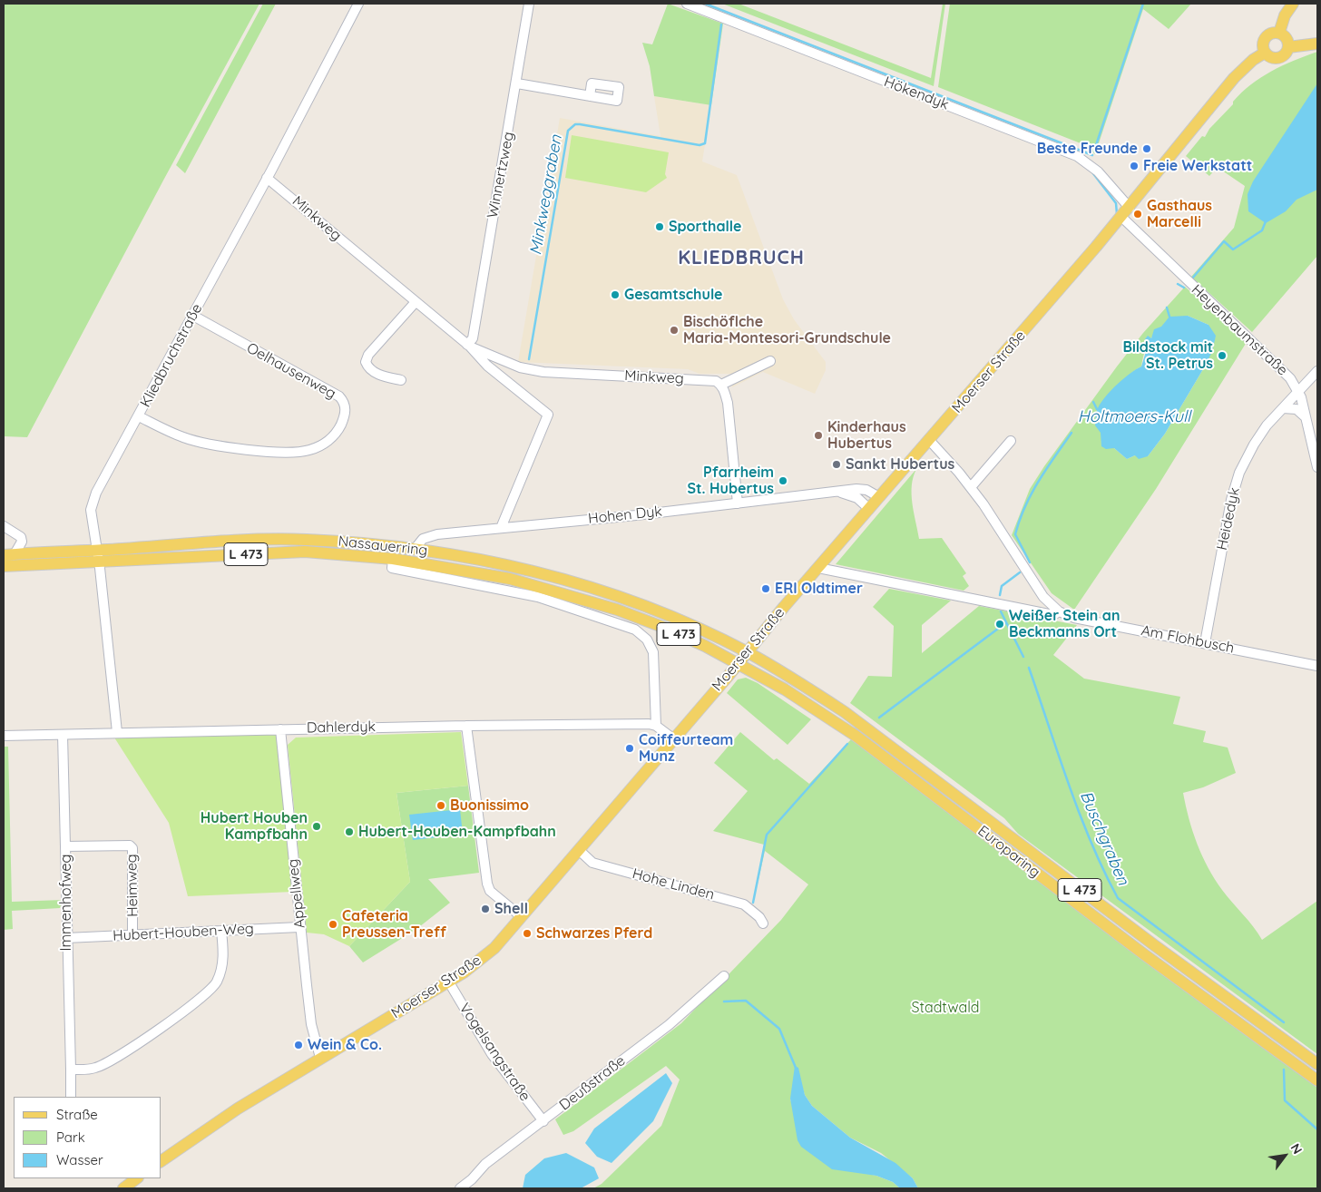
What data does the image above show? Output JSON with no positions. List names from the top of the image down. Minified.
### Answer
{"streets":{"main road":["Moerser Straße","Nassauerring","L 473","Europaring"],"street":["Hökendyk","Winnertzweg","Minkweg","Heyenbaumstraße","Kliedbruchstraße","Oelhausenweg","Hohen Dyk","Heidedyk","Am Flohbusch","Dahlerdyk","Hohe Linden","Heimweg","Appellweg","Immenhofweg","Hubert-Houben-Weg","Vogelsangstraße","Deußstraße"]},"crossings":[["Hökendyk","Moerser Straße"],["Winnertzweg","Minkweg"],["Minkweg","Kliedbruchstraße"],["Minkweg","Hohen Dyk"],["Heyenbaumstraße","Moerser Straße"],["Heyenbaumstraße","Heidedyk"],["Kliedbruchstraße","Oelhausenweg"],["Kliedbruchstraße","Nassauerring"],["Kliedbruchstraße","Dahlerdyk"],["Moerser Straße","Hohen Dyk"],["Moerser Straße","Nassauerring"],["Moerser Straße","Am Flohbusch"],["Moerser Straße","Europaring"],["Moerser Straße","Hohe Linden"],["Moerser Straße","Appellweg"],["Moerser Straße","Vogelsangstraße"],["Hohen Dyk","Nassauerring"],["Heidedyk","Am Flohbusch"],["Nassauerring","Dahlerdyk"],["Nassauerring","Europaring"],["Dahlerdyk","Appellweg"],["Dahlerdyk","Immenhofweg"],["Heimweg","Immenhofweg"],["Heimweg","Hubert-Houben-Weg"],["Appellweg","Hubert-Houben-Weg"],["Immenhofweg","Hubert-Houben-Weg"],["Vogelsangstraße","Deußstraße"]],"districts":["KLIEDBRUCH"],"water":["Minkweggraben","Holtmoers-Kull","Buschgraben"],"parks":["Stadtwald"],"places":["Beste Freunde","Freie Werkstatt","Gasthaus Marcelli","Sporthalle","Gesamtschule","Bischöflche Maria-Montesori-Grundschule","Bildstock mit St. Petrus","Kinderhaus Hubertus","Sankt Hubertus","Pfarrheim St. Hubertus","ERI Oldtimer","Weißer Stein an Beckmanns Ort","Coiffeurteam Munz","Buonissimo","Hubert Houben Kampfbahn","Hubert-Houben-Kampfbahn","Shell","Cafeteria Preussen-Treff","Schwarzes Pferd","Wein & Co."],"legend":["Straße","Park","Wasser"],"north":"top right"}
